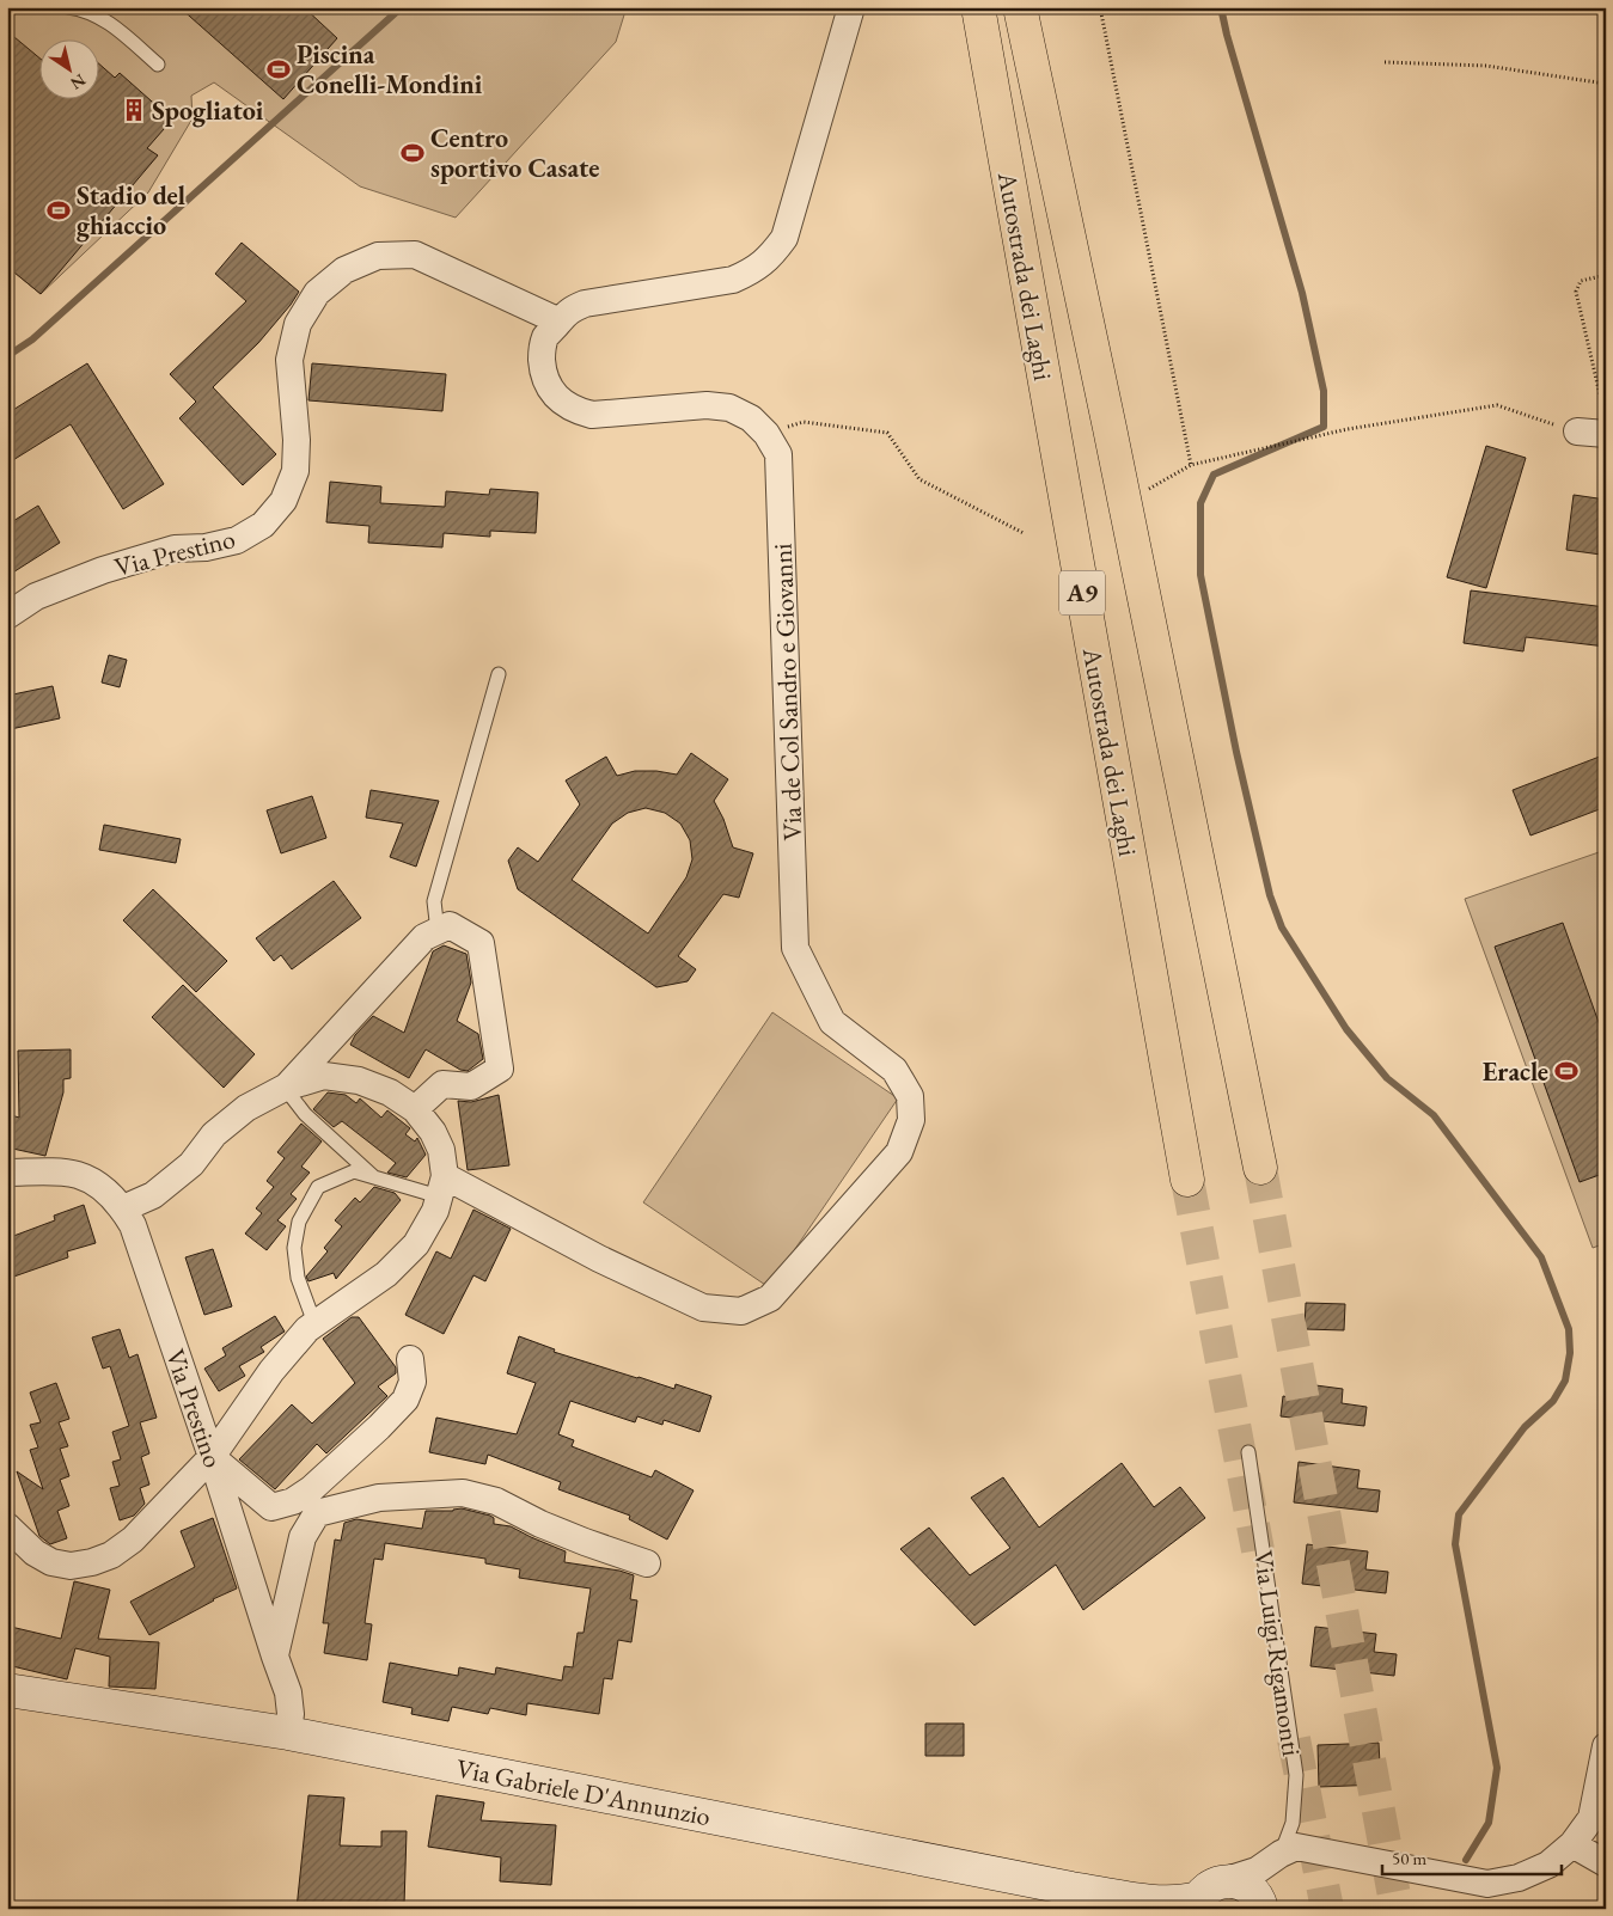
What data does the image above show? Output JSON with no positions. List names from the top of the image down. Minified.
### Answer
{"streets":{"highway":["Autostrada dei Laghi","A9"],"main road":["Via Gabriele D'Annunzio"],"street":["Via Prestino","Via de Col Sandro e Giovanni","Via Luigi Rigamonti"]},"crossings":[["Via Prestino","Via de Col Sandro e Giovanni"],["Via Prestino","Via Gabriele D'Annunzio"]],"places":{"sports":["Piscina Conelli-Mondini","Centro sportivo Casate","Stadio del ghiaccio","Eracle"],"building":["Spogliatoi"]},"scale_bar":"50 m","north":"bottom right"}
